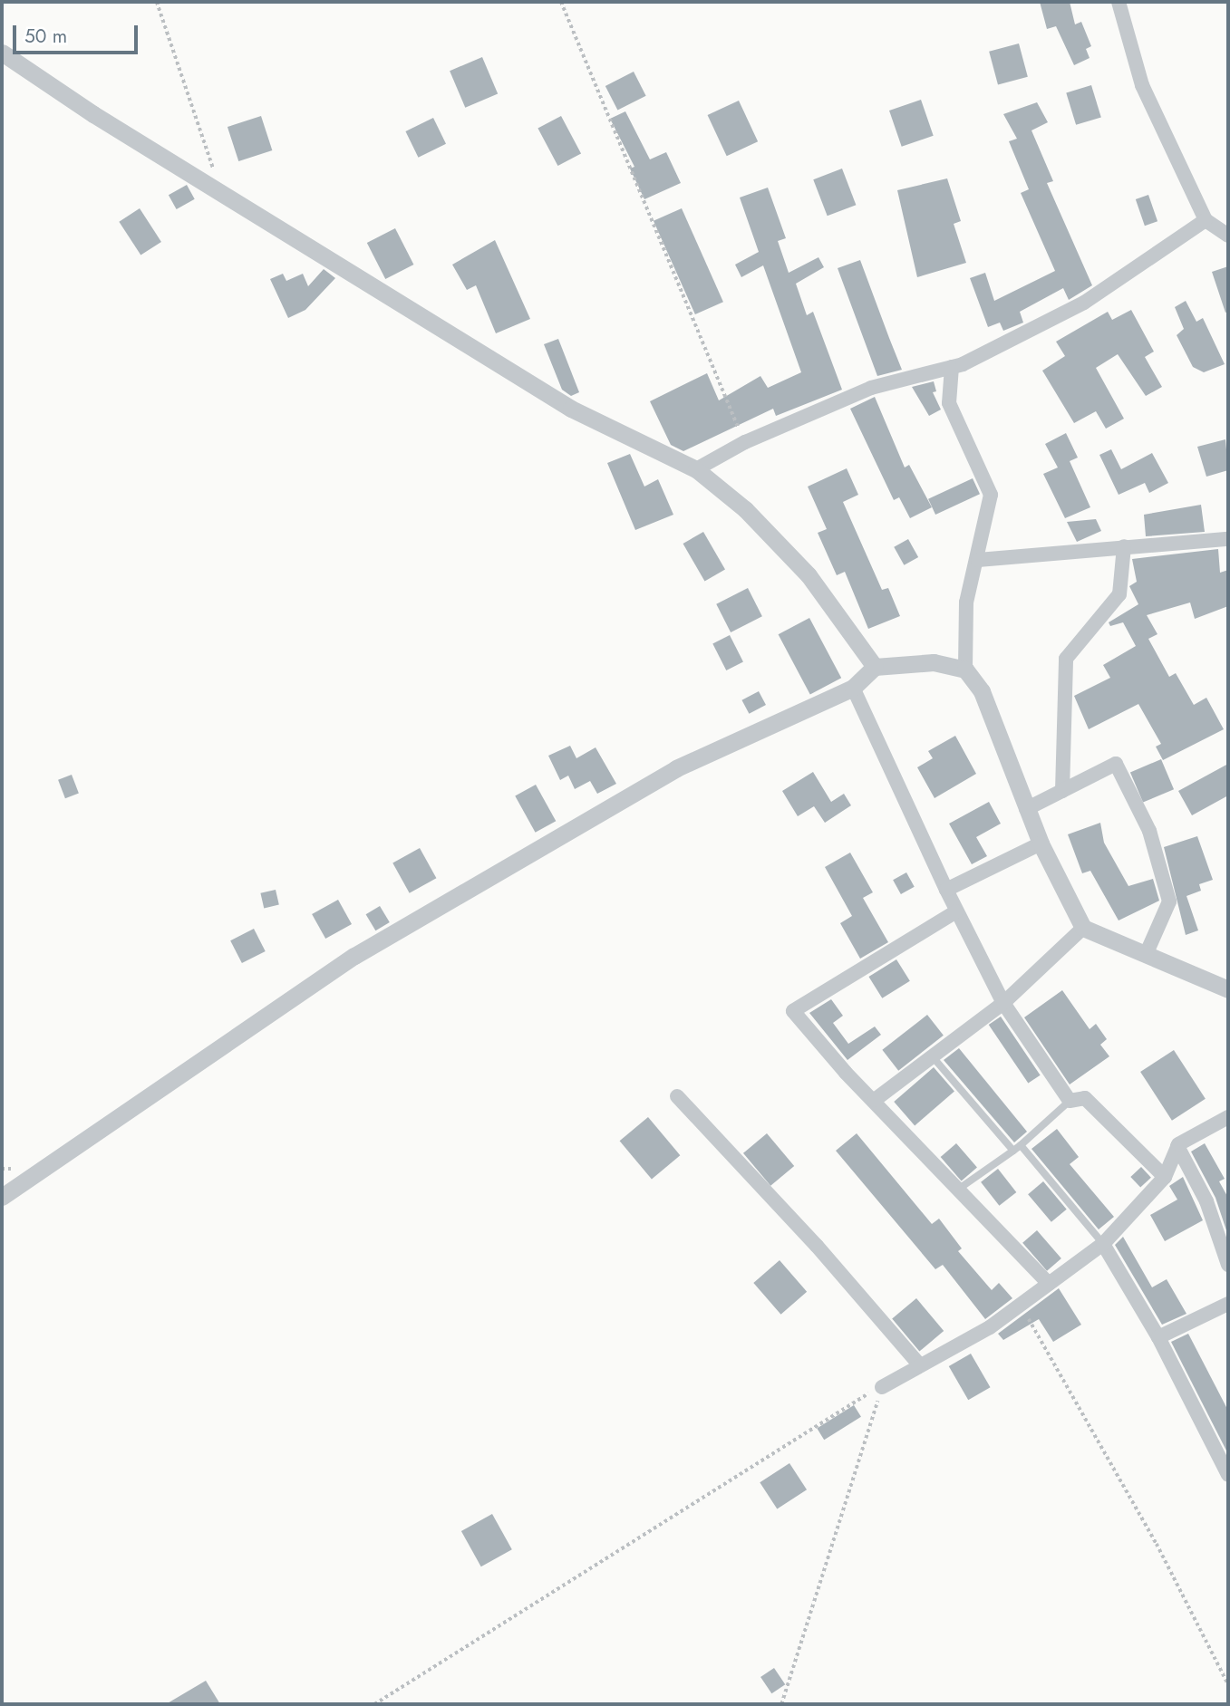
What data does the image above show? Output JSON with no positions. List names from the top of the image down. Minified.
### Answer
{"scale_bar":"50 m"}
